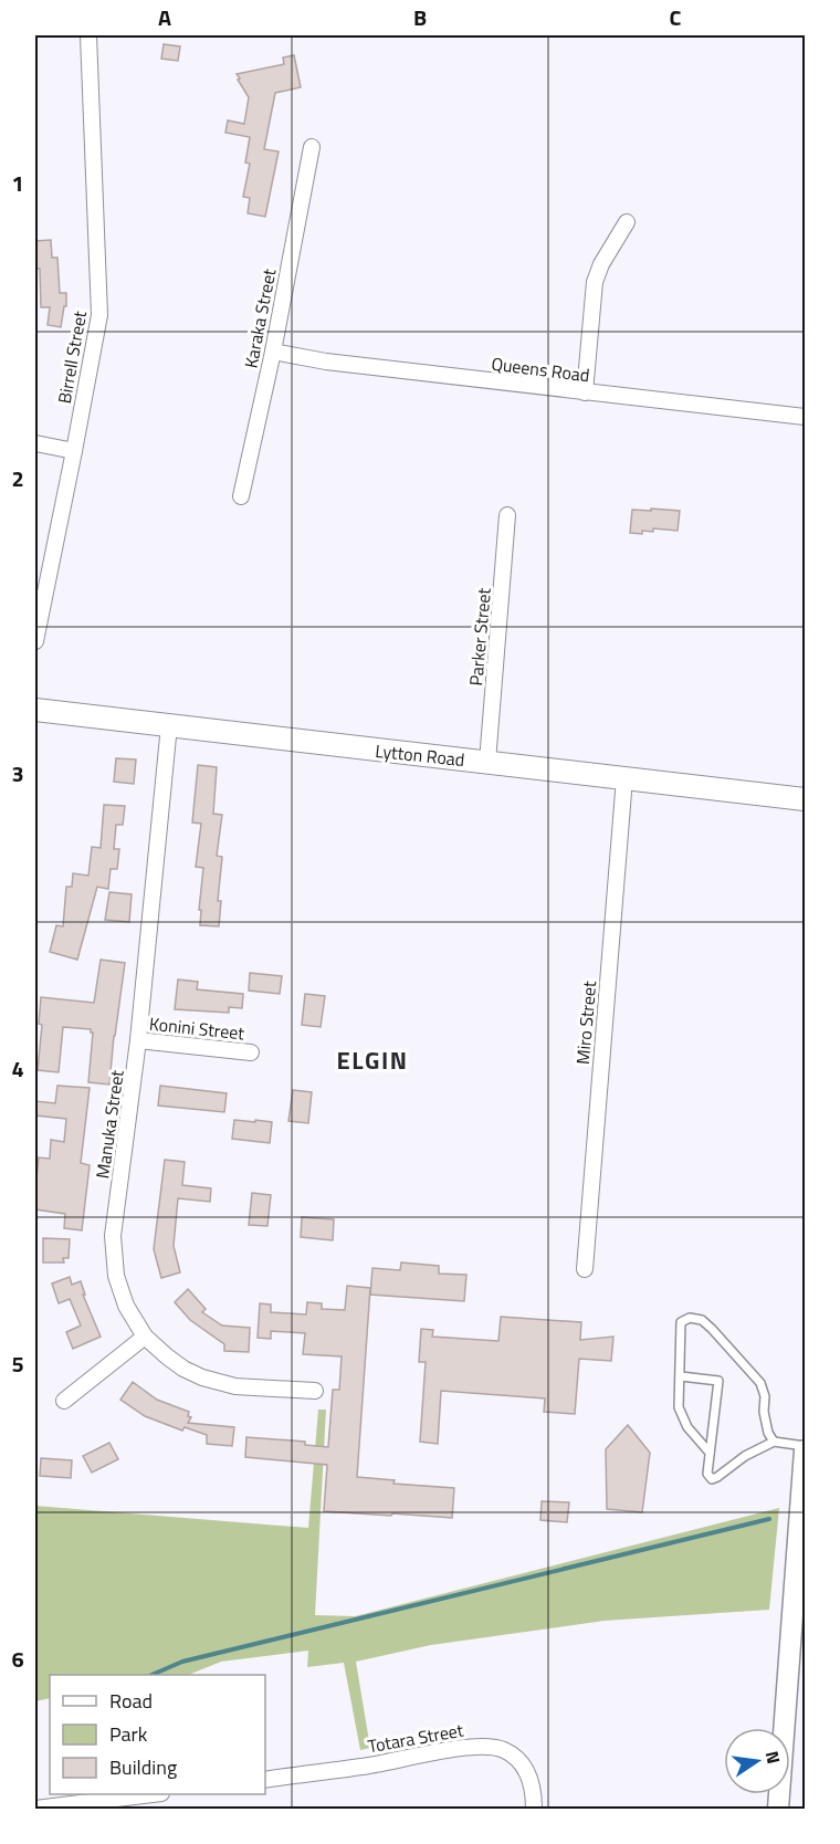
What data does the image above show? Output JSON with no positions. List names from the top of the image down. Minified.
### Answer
{"streets":{"main road":["Lytton Road"],"street":["Karaka Street","Birrell Street","Queens Road","Parker Street","Miro Street","Konini Street","Manuka Street","Totara Street"]},"crossings":[["Karaka Street","Queens Road"],["Parker Street","Lytton Road"],["Lytton Road","Miro Street"],["Lytton Road","Manuka Street"],["Konini Street","Manuka Street"]],"districts":["ELGIN"],"legend":["Road","Park","Building"],"north":"right","grid":{"columns":["A","B","C"],"rows":["1","2","3","4","5","6"]}}
